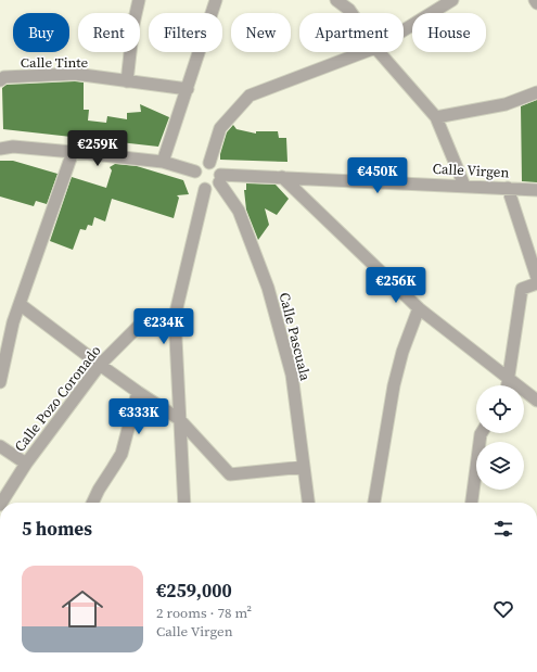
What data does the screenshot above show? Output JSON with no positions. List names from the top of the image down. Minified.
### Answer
{"streets":{"street":["Calle Tinte","Calle Virgen","Calle Pascuala","Calle Pozo Coronado"]},"crossings":[["Calle Virgen","Calle Pascuala"]],"page":{"chip":["Buy","Rent","Filters","New","Apartment","House"],"price":["€259K","€450K","€256K","€234K","€333K"],"heading":"5 homes","list":[{"name":"€259,000","note":"2 rooms · 78 m² · Calle Virgen"}]}}
